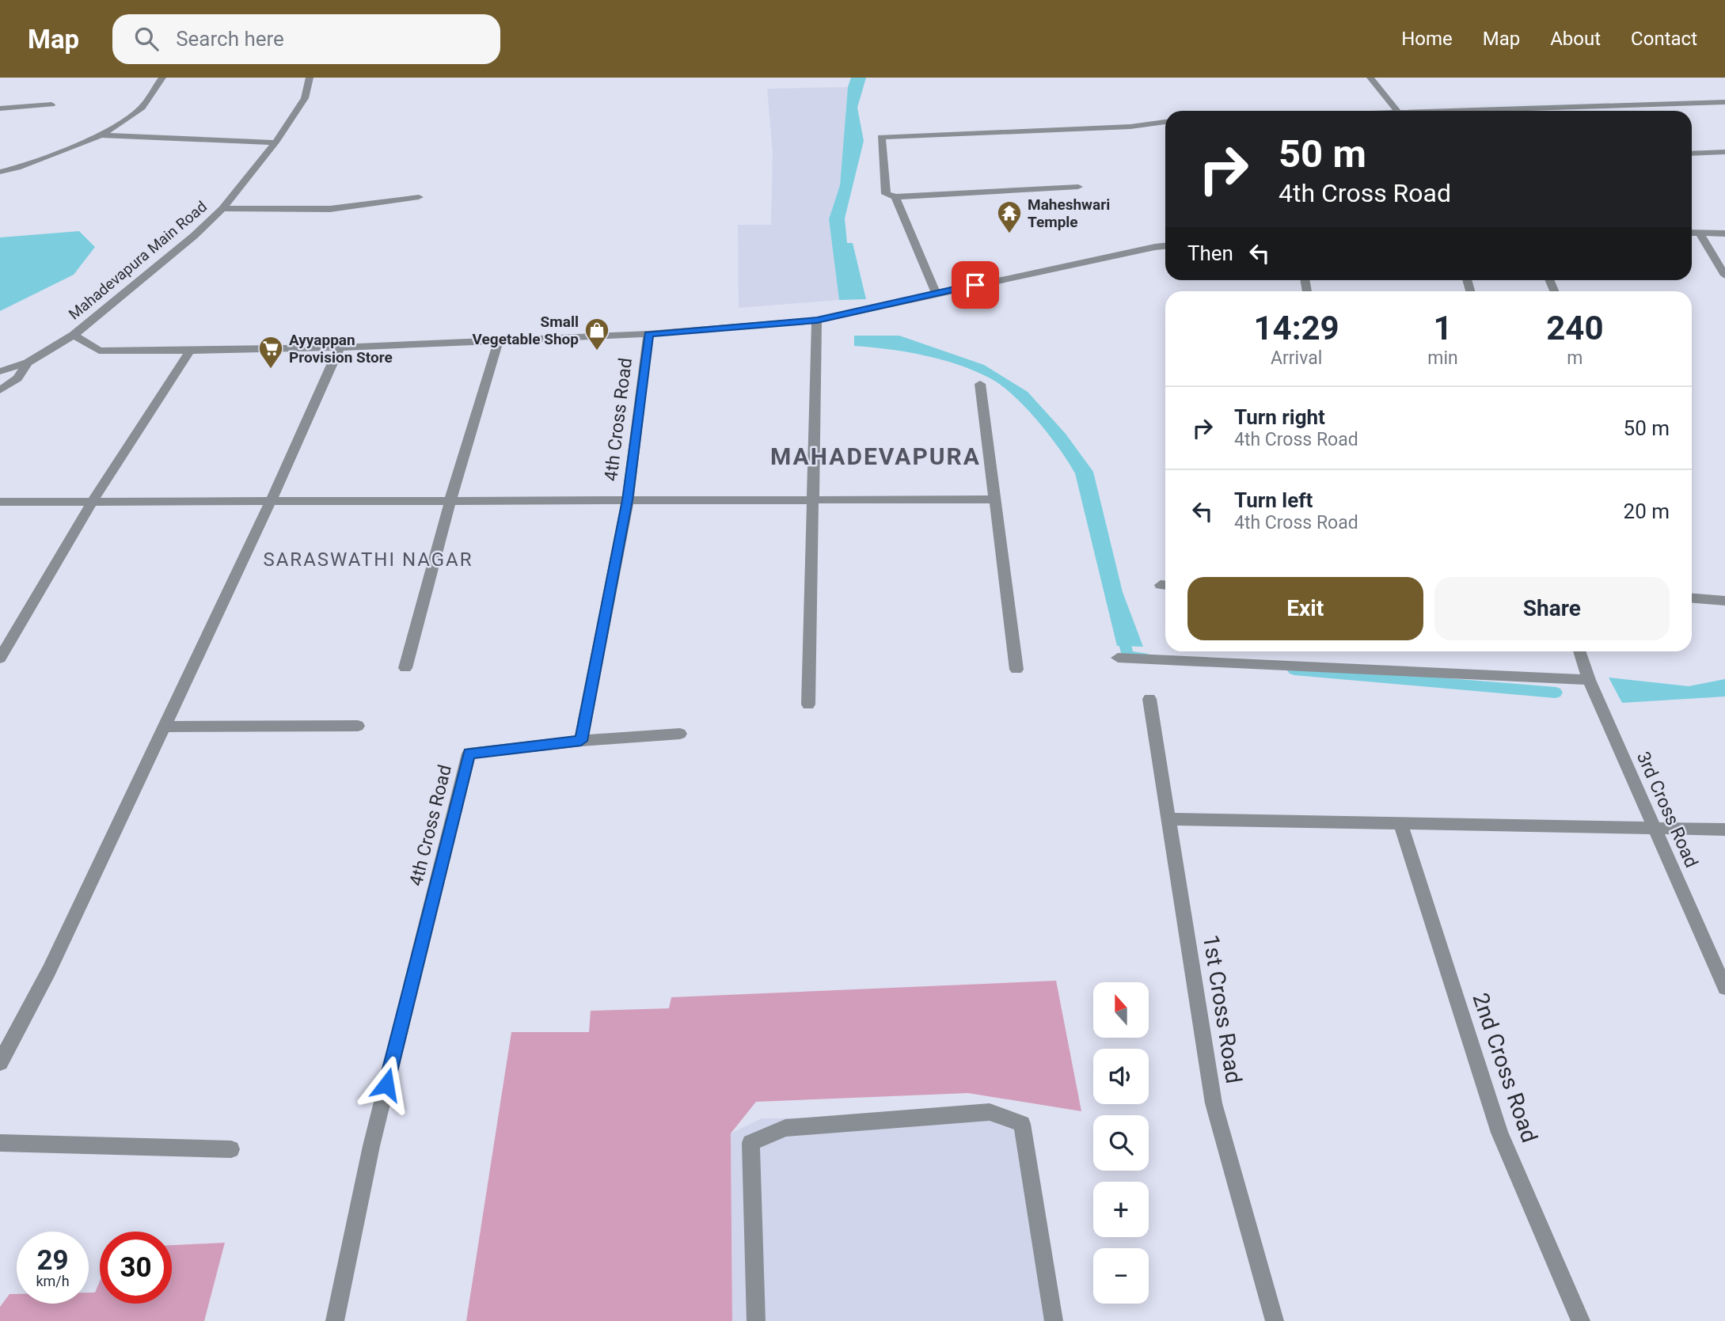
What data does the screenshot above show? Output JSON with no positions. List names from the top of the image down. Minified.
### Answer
{"streets":{"street":["Mahadevapura Main Road","4th Cross Road","3rd Cross Road","1st Cross Road","2nd Cross Road"]},"districts":["MAHADEVAPURA","SARASWATHI NAGAR"],"places":{"temple":["Maheshwari Temple"],"shop":["Small Vegetable Shop"],"supermarket":["Ayyappan Provision Store"]},"north":"top","page":{"header":"Map","search":"Search here","nav":["Home","Map","About","Contact"],"turn":["50 m","4th Cross Road"],"then":"Then","eta":["14:29","Arrival","1","min","240","m"],"list":[{"name":"Turn right","note":"4th Cross Road","value":"50 m"},{"name":"Turn left","note":"4th Cross Road","value":"20 m"}],"buttons":["Exit","Share"],"map_buttons":["+","−"],"speed":"29 km/h","limit":"30"}}
